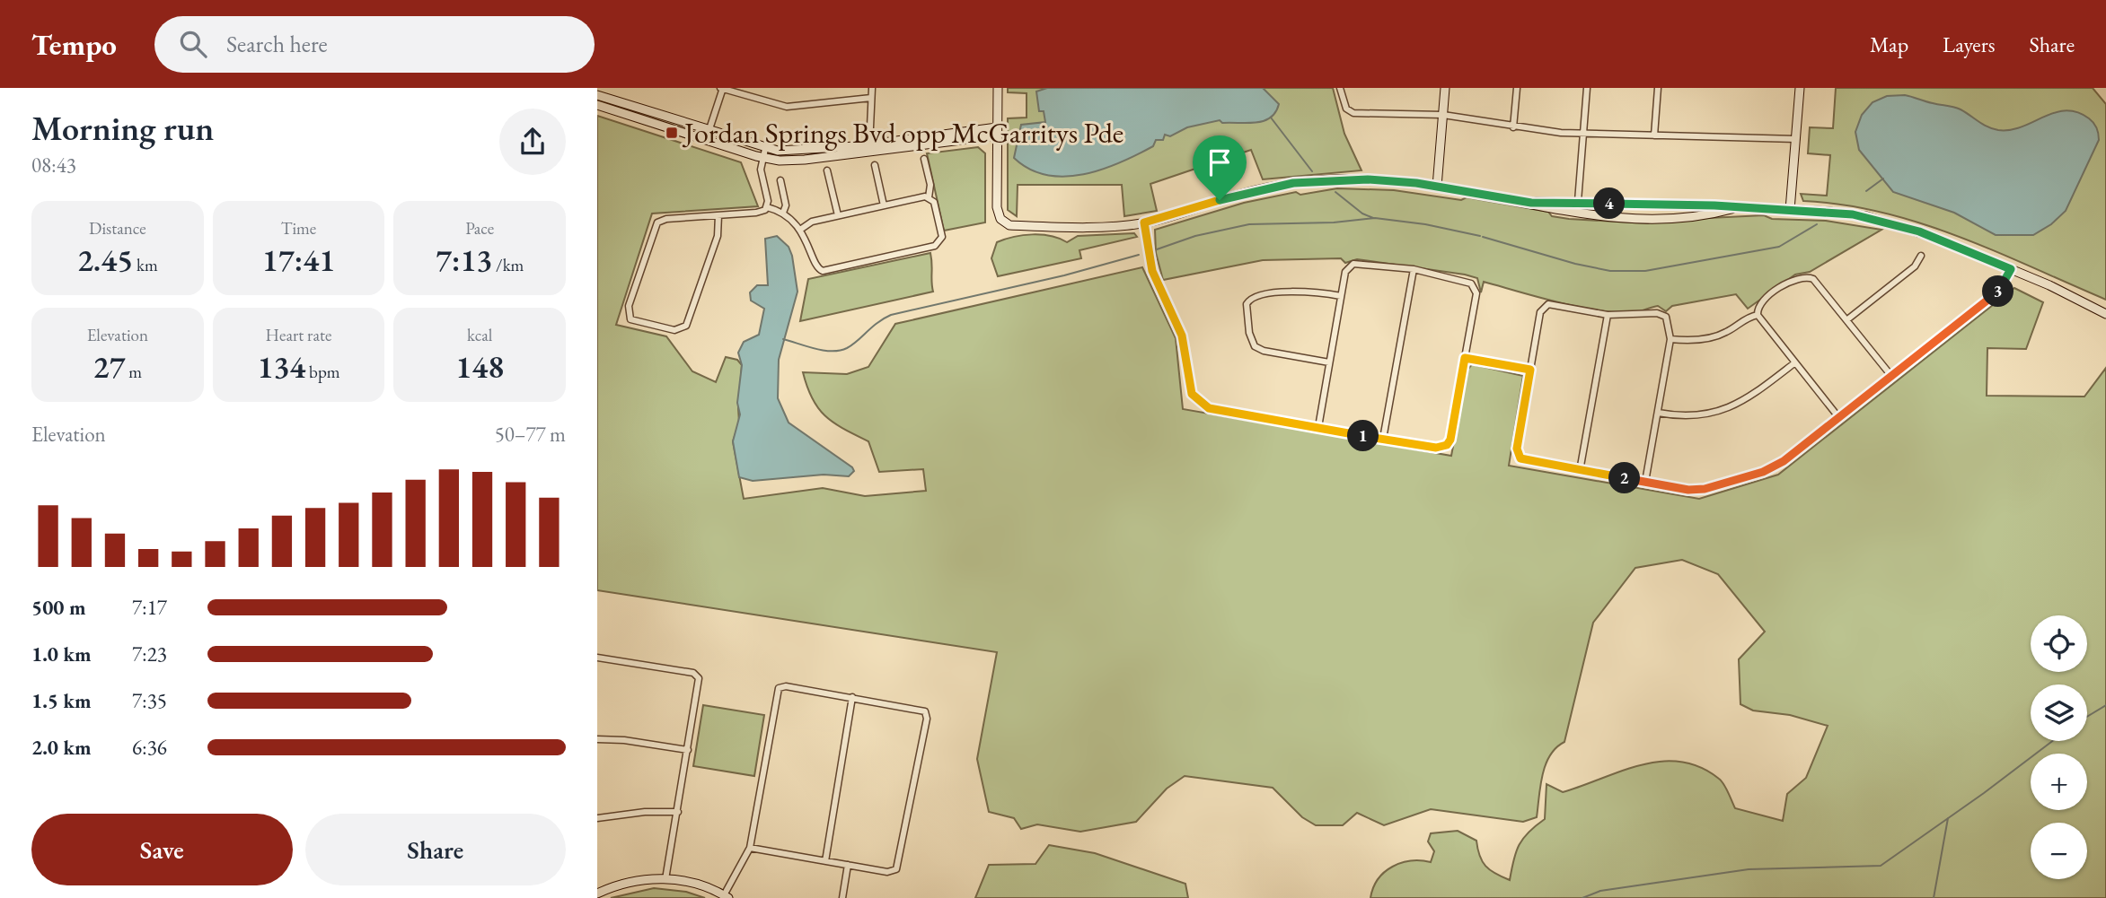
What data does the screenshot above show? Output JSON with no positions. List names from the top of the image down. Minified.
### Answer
{"places":{"transit":["Jordan Springs Bvd opp McGarritys Pde"]},"page":{"header":"Tempo","search":"Search here","nav":["Map","Layers","Share"],"heading":["Morning run","08:43"],"pins":["4","3","1","2"],"stats":[["Distance","2.45 km"],["Time","17:41"],["Pace","7:13 /km"],["Elevation","27 m"],["Heart rate","134 bpm"],["kcal","148"]],"chart":["Elevation","50–77 m"],"list":[{"name":"500 m","note":"7:17"},{"name":"1.0 km","note":"7:23"},{"name":"1.5 km","note":"7:35"},{"name":"2.0 km","note":"6:36"}],"map_buttons":["+","−"],"buttons":["Save","Share"]}}
